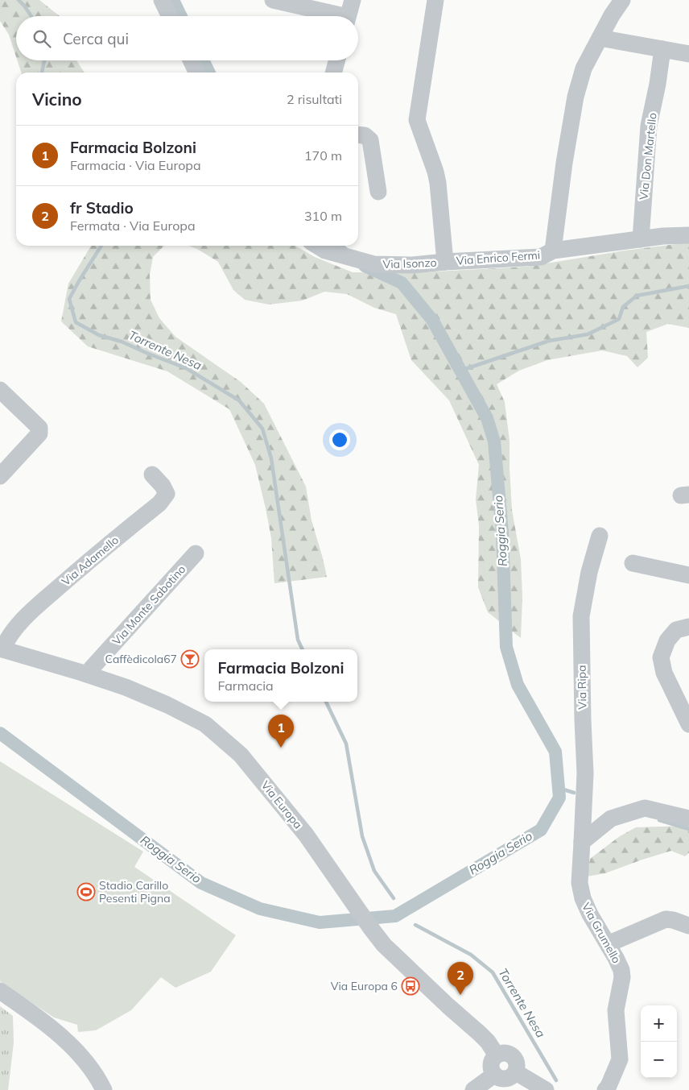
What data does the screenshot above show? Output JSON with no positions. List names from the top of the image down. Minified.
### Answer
{"streets":{"street":["Via Don Martello","Via Enrico Fermi","Via Isonzo","Via Adamello","Via Monte Sabotino","Via Ripa","Via Europa","Via Grumello"]},"crossings":[["Via Enrico Fermi","Via Isonzo"],["Via Adamello","Via Europa"],["Via Monte Sabotino","Via Europa"],["Via Ripa","Via Grumello"]],"water":["Torrente Nesa","Roggia Serio"],"places":{"bar":["Caffèdicola67"],"sports":["Stadio Carillo Pesenti Pigna"],"bus stop":["Via Europa 6"]},"page":{"search":"Cerca qui","heading":["Vicino","2 risultati"],"list":[{"mark":"1","name":"Farmacia Bolzoni","note":"Farmacia · Via Europa","value":"170 m"},{"mark":"2","name":"fr Stadio","note":"Fermata · Via Europa","value":"310 m"}],"popup":["Farmacia Bolzoni","Farmacia"],"pins":["1","2"],"map_buttons":["+","−"]}}
